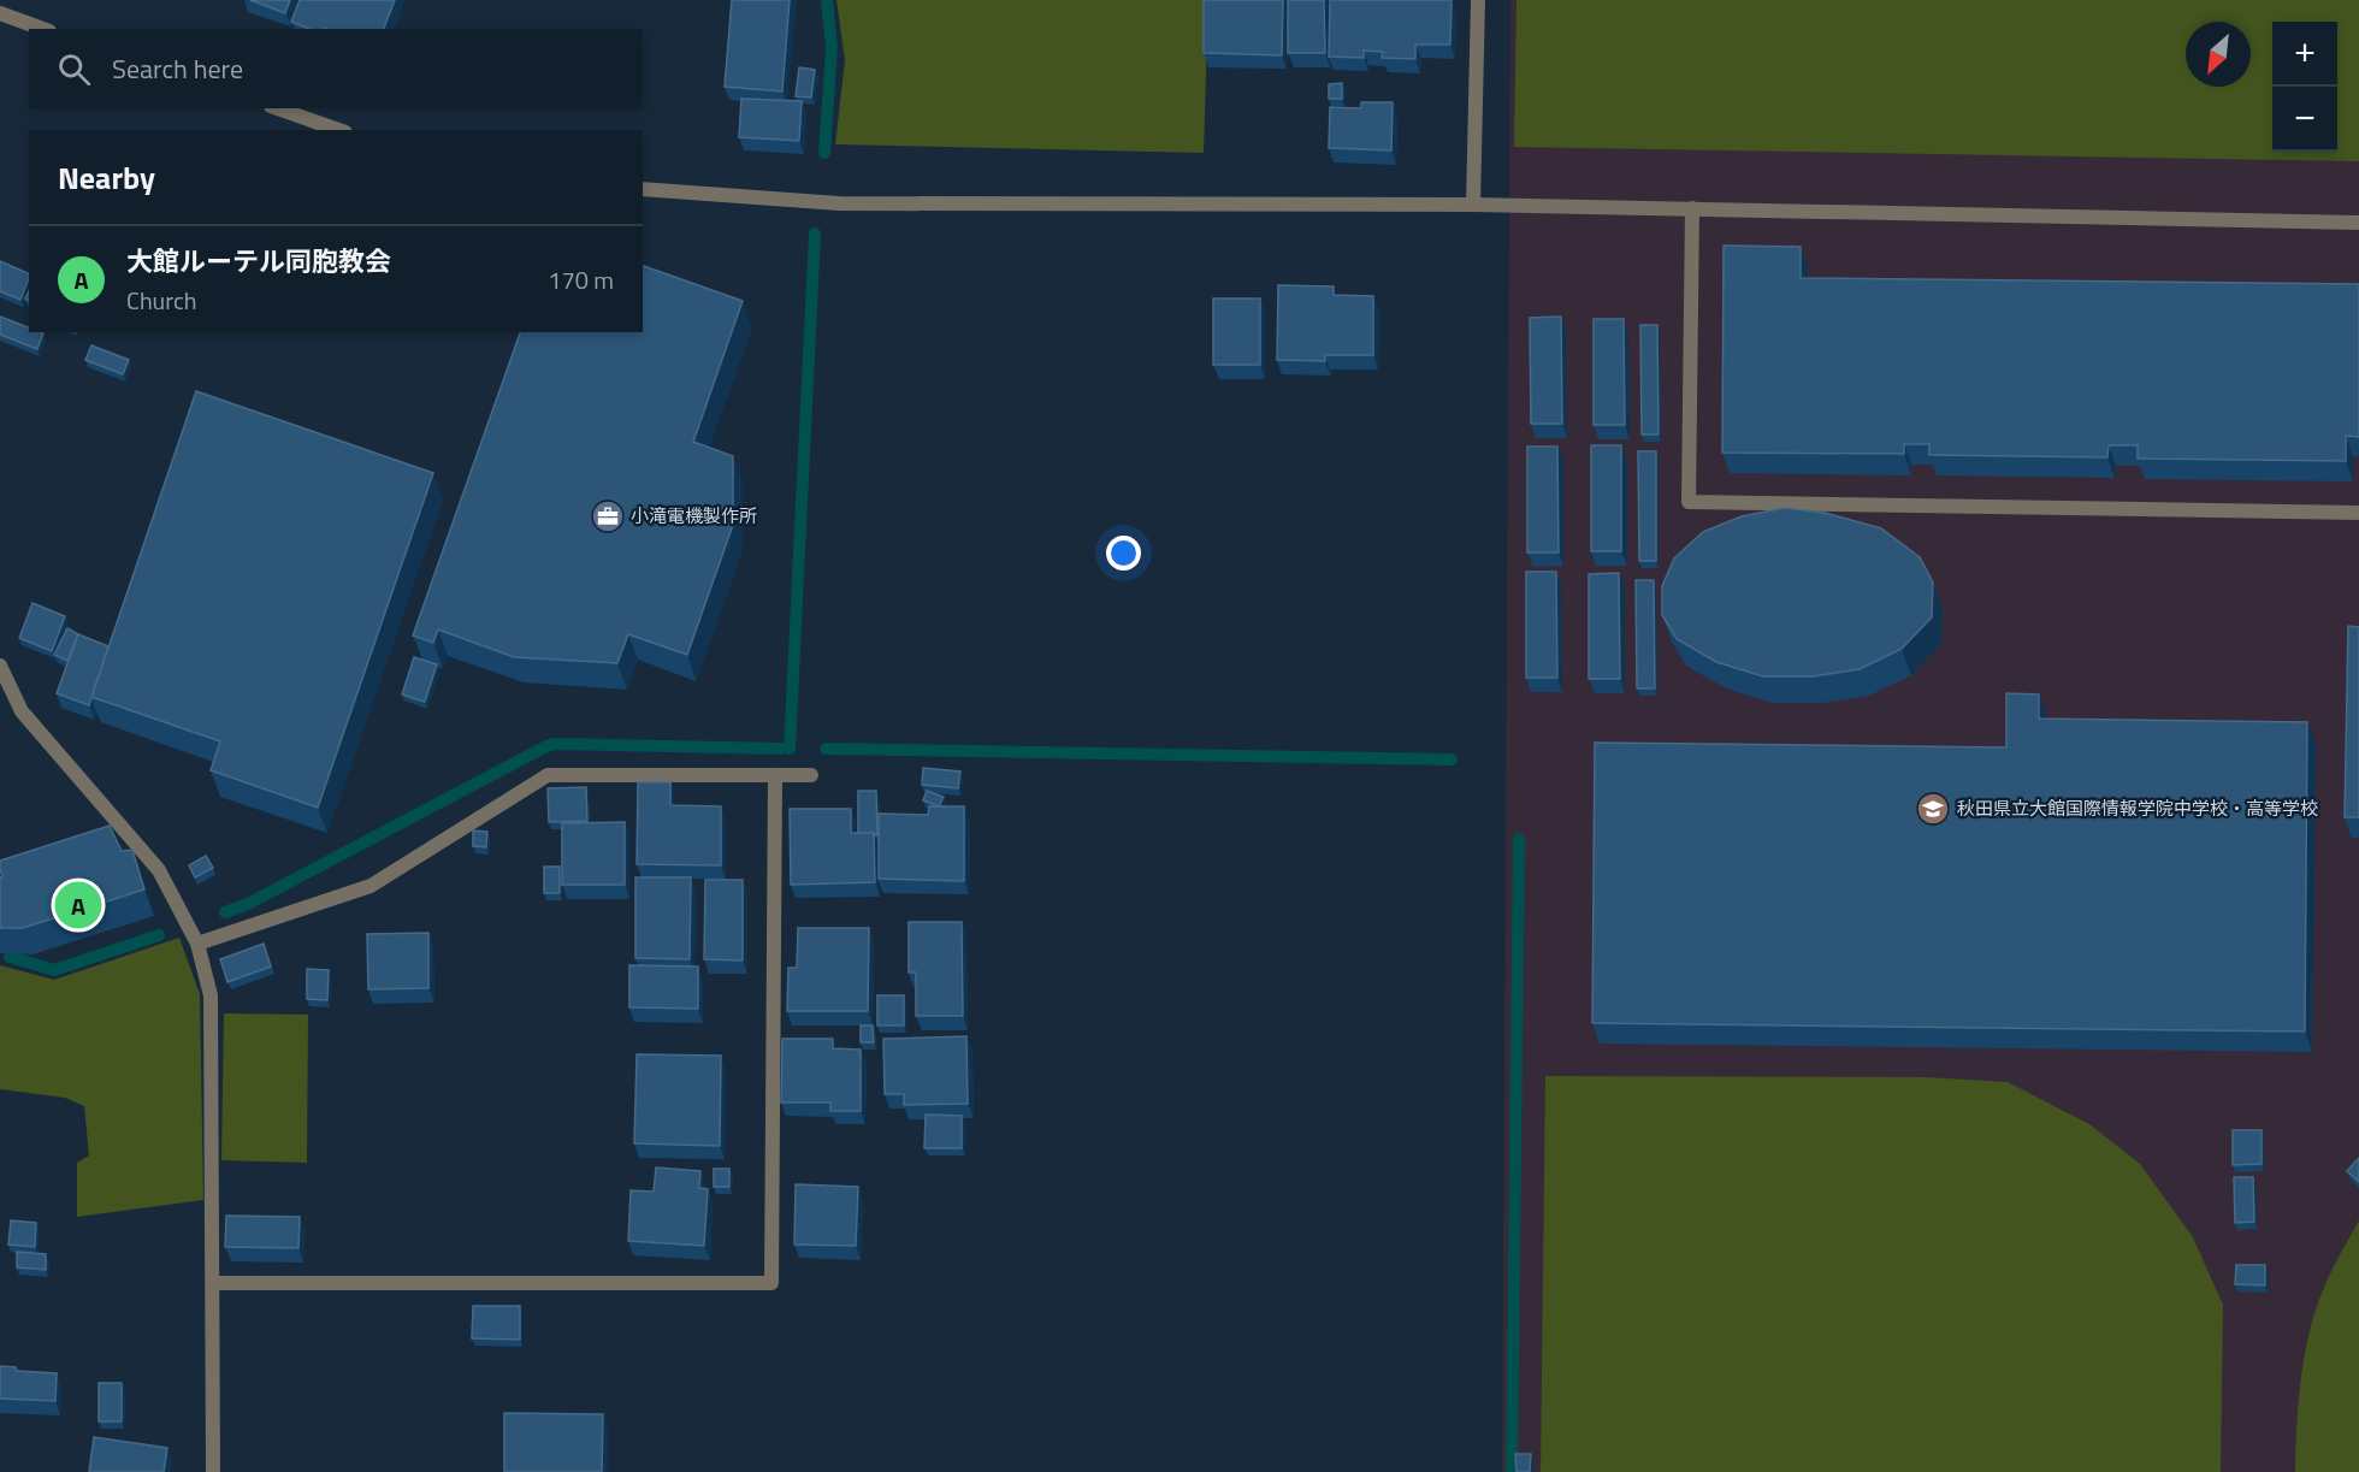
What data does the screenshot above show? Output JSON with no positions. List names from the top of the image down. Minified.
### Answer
{"places":{"office":["小滝電機製作所"],"school or university":["秋田県立大館国際情報学院中学校・高等学校"]},"north":"bottom left","page":{"map_buttons":["+","−"],"search":"Search here","heading":"Nearby","list":[{"mark":"A","name":"大館ルーテル同胞教会","note":"Church","value":"170 m"}],"pins":"A"}}
